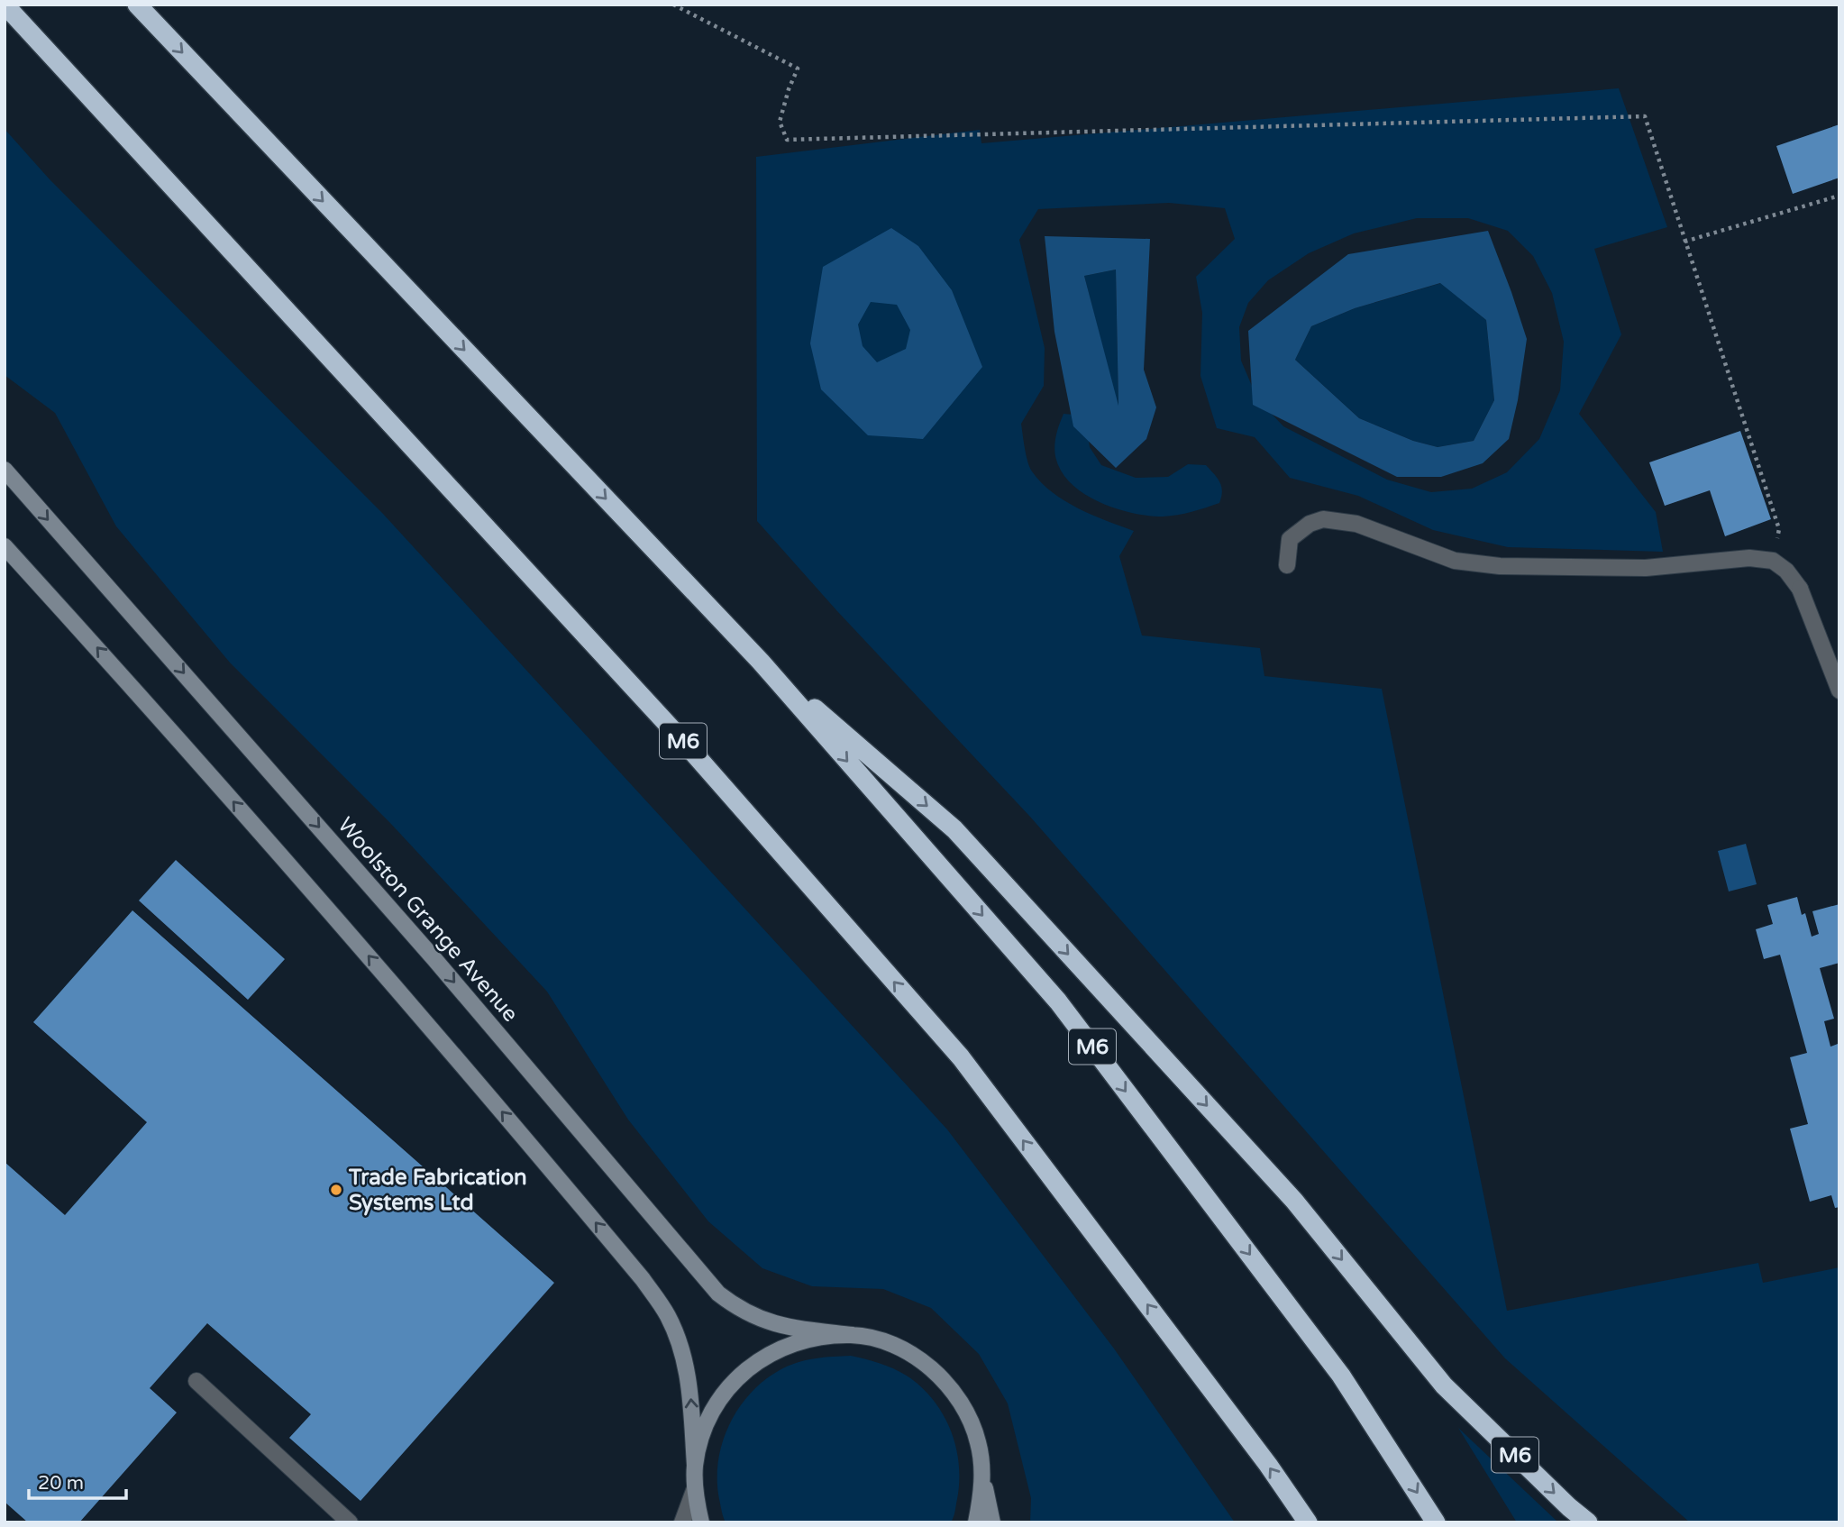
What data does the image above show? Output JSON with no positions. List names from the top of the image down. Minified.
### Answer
{"streets":{"highway":["M6"],"main road":["Woolston Grange Avenue"]},"places":["Trade Fabrication Systems Ltd"],"scale_bar":"20 m"}
